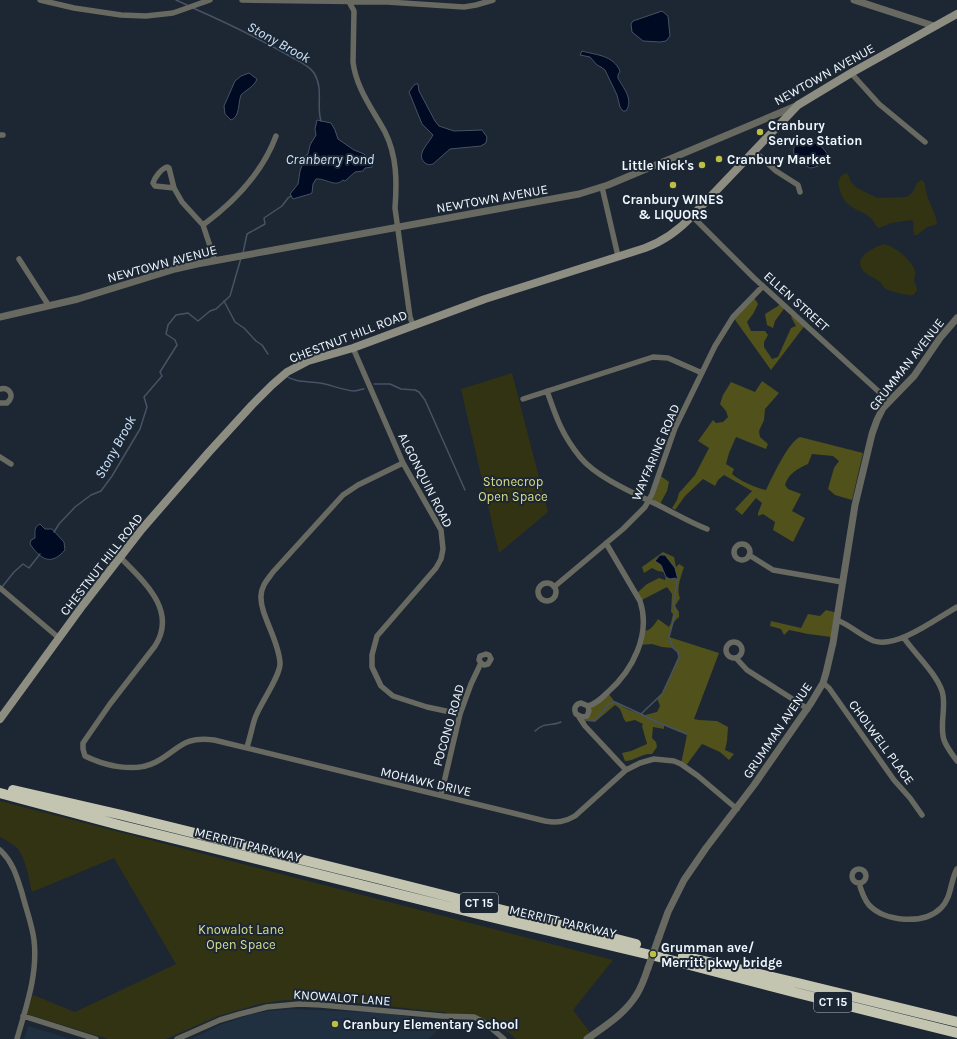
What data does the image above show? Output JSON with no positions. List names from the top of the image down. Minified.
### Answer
{"streets":{"highway":["MERRITT PARKWAY","CT 15"],"main road":["NEWTOWN AVENUE","CHESTNUT HILL ROAD"],"street":["ELLEN STREET","GRUMMAN AVENUE","WAYFARING ROAD","ALGONQUIN ROAD","POCONO ROAD","CHOLWELL PLACE","MOHAWK DRIVE","KNOWALOT LANE"]},"crossings":[["NEWTOWN AVENUE","CHESTNUT HILL ROAD"],["ELLEN STREET","CHESTNUT HILL ROAD"],["ELLEN STREET","GRUMMAN AVENUE"],["ELLEN STREET","WAYFARING ROAD"],["CHESTNUT HILL ROAD","ALGONQUIN ROAD"],["CHESTNUT HILL ROAD","MOHAWK DRIVE"],["GRUMMAN AVENUE","CHOLWELL PLACE"],["GRUMMAN AVENUE","MOHAWK DRIVE"],["ALGONQUIN ROAD","POCONO ROAD"],["POCONO ROAD","MOHAWK DRIVE"]],"water":["Stony Brook","Cranberry Pond"],"parks":["Stonecrop Open Space","Knowalot Lane Open Space"],"places":["Cranbury Service Station","Cranbury Market","Little Nick's","Cranbury WINES & LIQUORS","Grumman ave/ Merritt pkwy bridge","Cranbury Elementary School"]}
